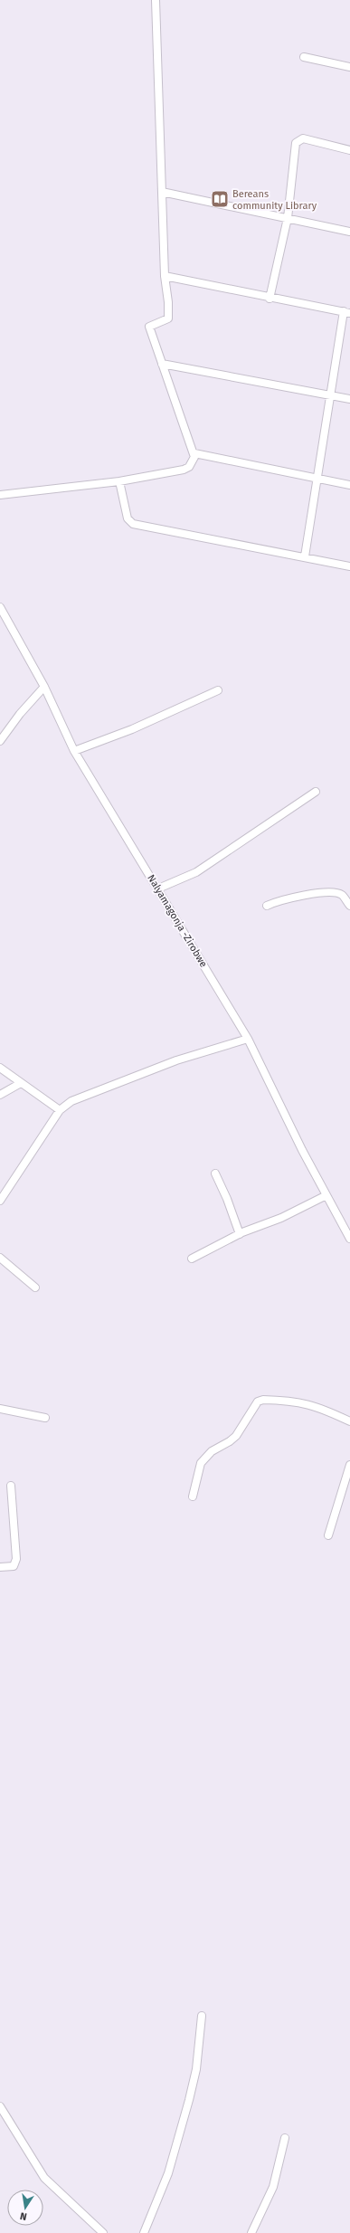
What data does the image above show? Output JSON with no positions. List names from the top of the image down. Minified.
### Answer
{"streets":{"street":["Nalyamagonja -Zirobwe"]},"places":{"library":["Bereans community Library"]},"north":"bottom"}
